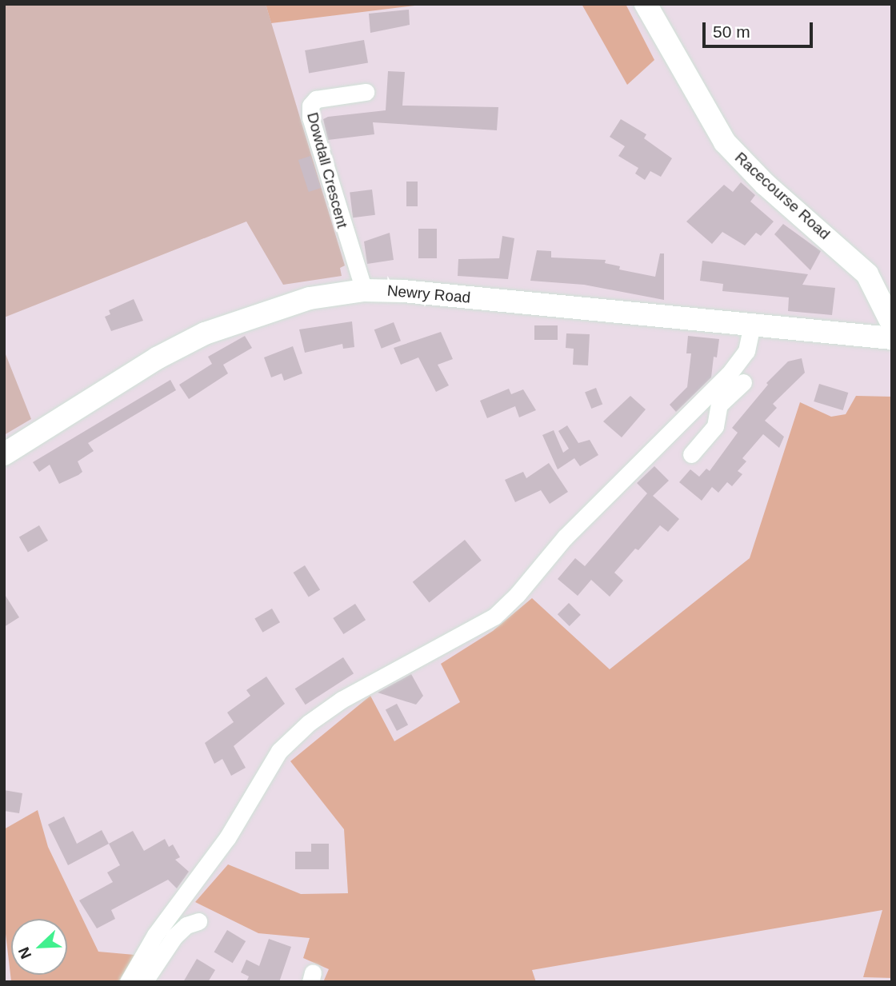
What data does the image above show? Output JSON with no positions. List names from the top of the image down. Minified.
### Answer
{"streets":{"main road":["Racecourse Road","Newry Road"],"street":["Dowdall Crescent"]},"crossings":[["Dowdall Crescent","Newry Road"]],"scale_bar":"50 m","north":"bottom left"}
